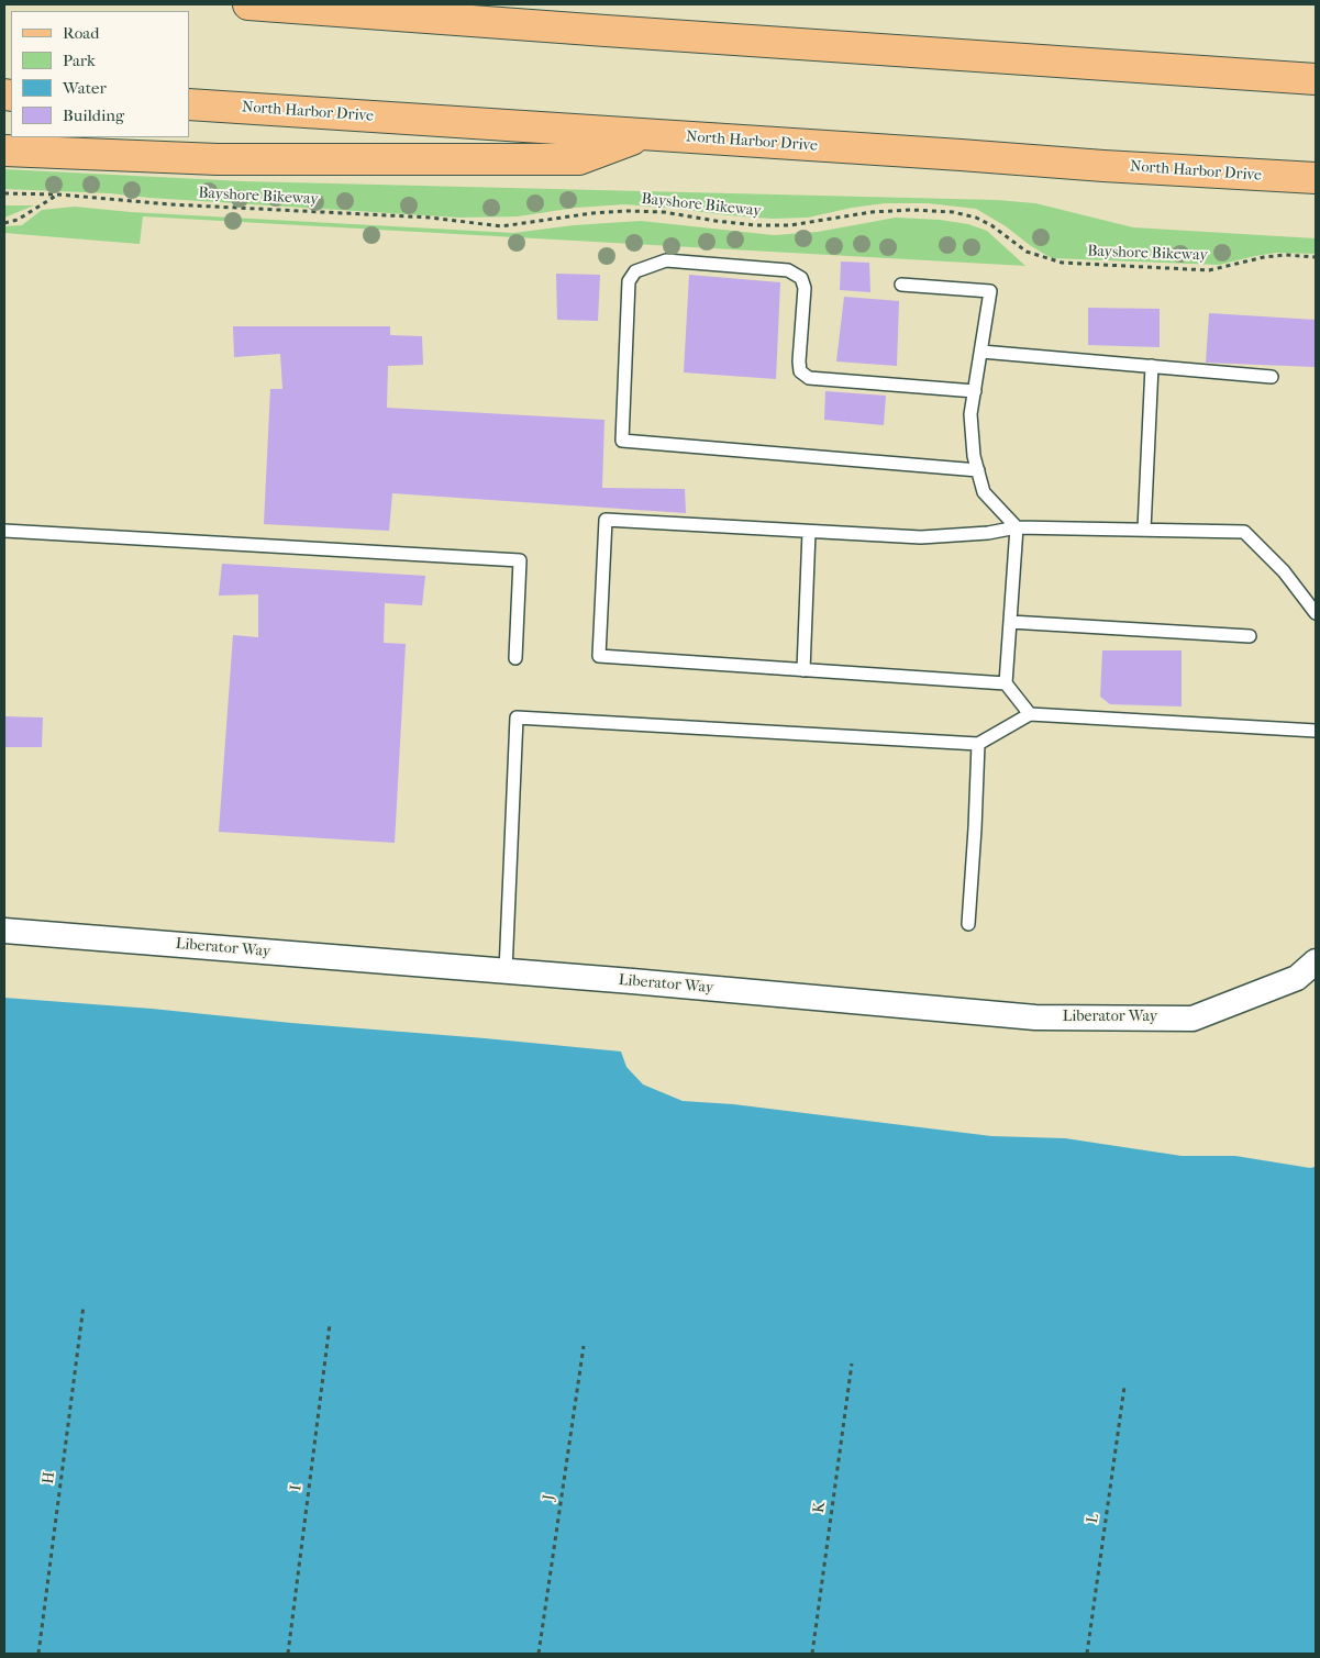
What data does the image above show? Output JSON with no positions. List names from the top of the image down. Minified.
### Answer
{"streets":{"main road":["North Harbor Drive"],"street":["Liberator Way"],"path":["Bayshore Bikeway","H","I","J","K","L"]},"legend":["Road","Park","Water","Building"]}
